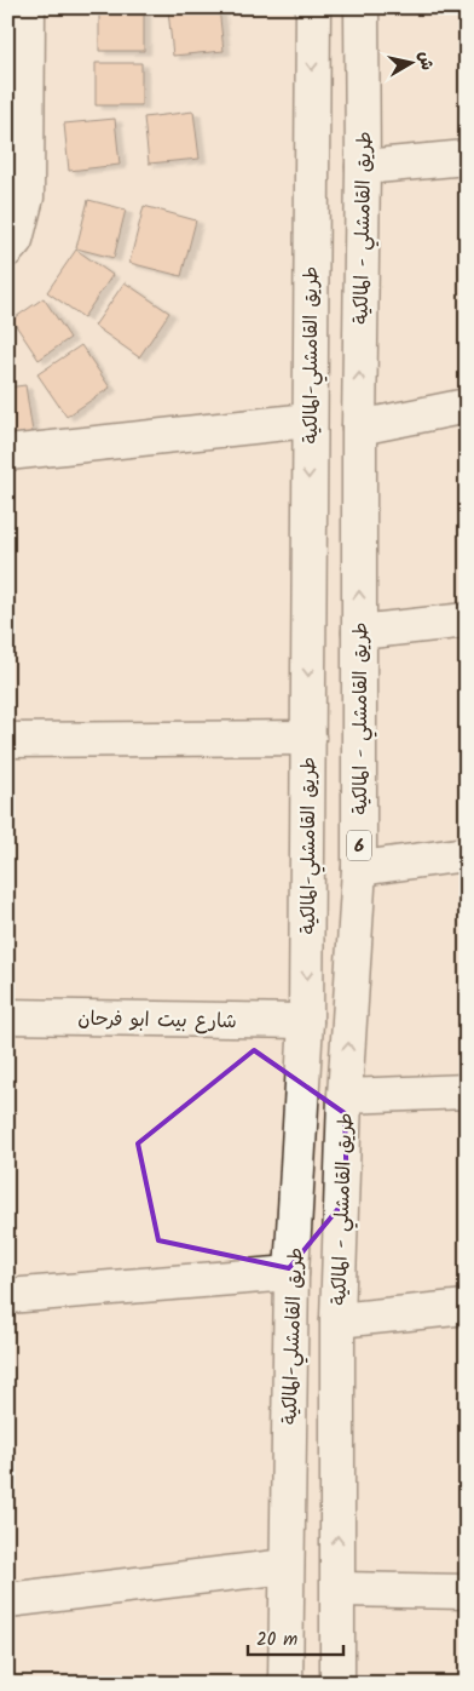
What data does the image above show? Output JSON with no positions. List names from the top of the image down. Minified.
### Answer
{"streets":{"main road":["طريق القامشلي - المالكية","طريق القامشلي-المالكية","6","شارع بيت ابو فرحان"]},"crossings":[["طريق القامشلي-المالكية","شارع بيت ابو فرحان"]],"one_way":["طريق القامشلي - المالكية","طريق القامشلي-المالكية"],"scale_bar":"20 m","north":"right"}
